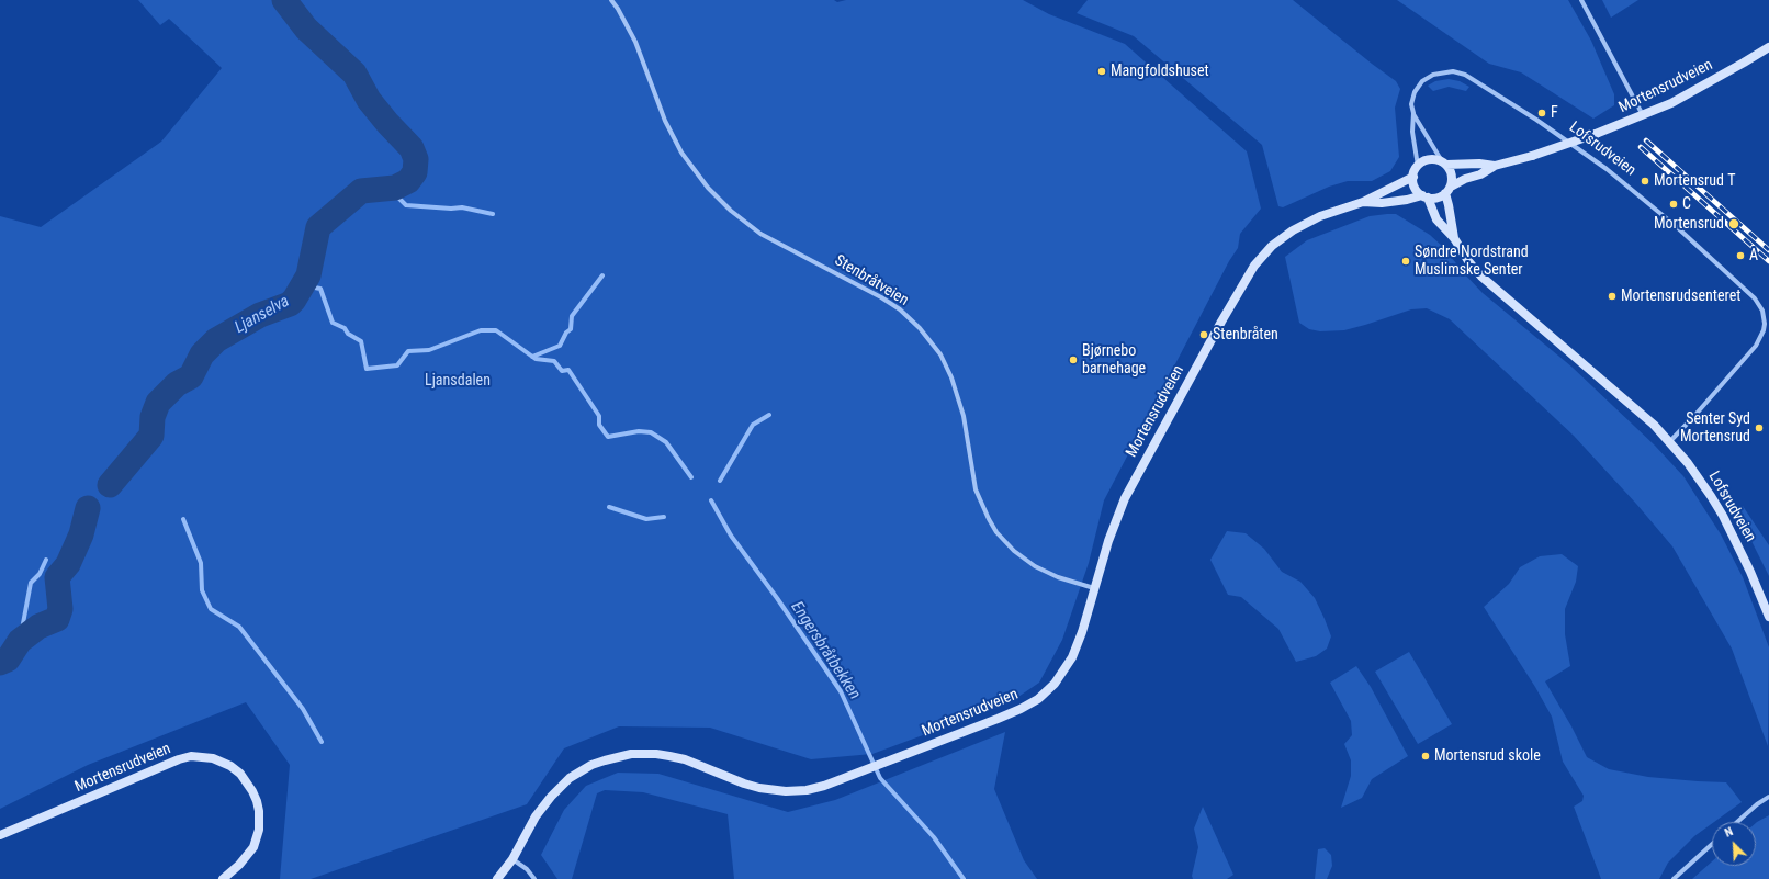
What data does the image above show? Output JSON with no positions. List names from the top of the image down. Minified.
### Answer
{"streets":{"street":["Mortensrudveien","Lofsrudveien","Stenbråtveien"]},"crossings":[["Mortensrudveien","Lofsrudveien"],["Mortensrudveien","Stenbråtveien"]],"water":["Ljanselva","Engersbråtbekken"],"parks":["Ljansdalen"],"places":["Mangfoldshuset","F","Mortensrud T","C","Mortensrud","A","Søndre Nordstrand Muslimske Senter","Mortensrudsenteret","Stenbråten","Bjørnebo barnehage","Senter Syd Mortensrud","Mortensrud skole"],"north":"top left"}
